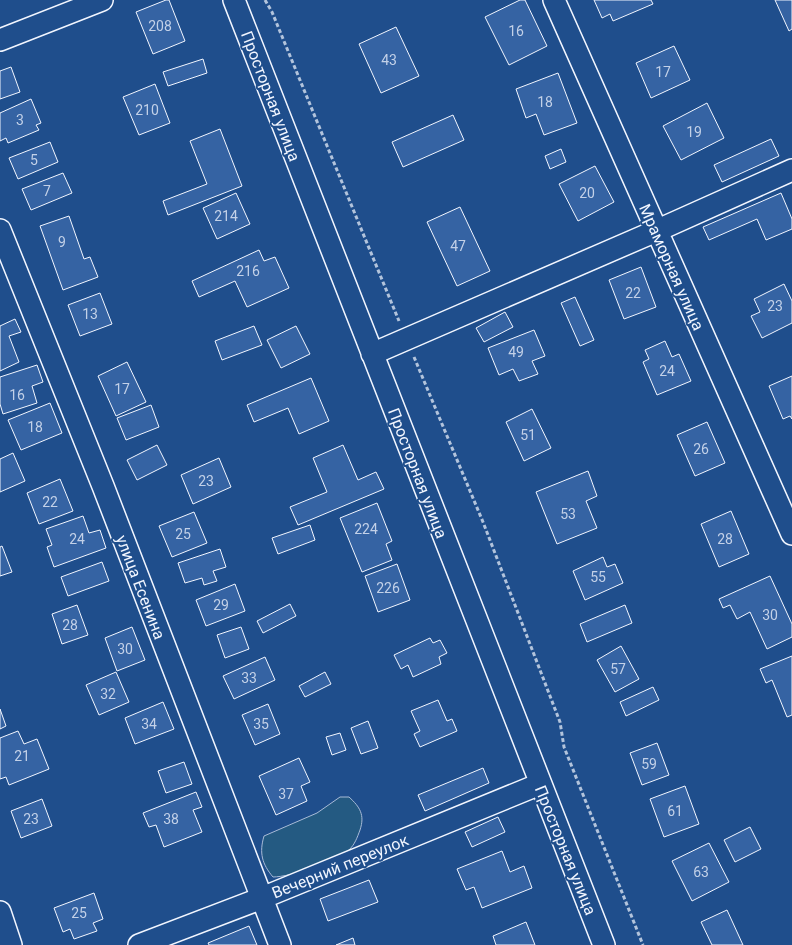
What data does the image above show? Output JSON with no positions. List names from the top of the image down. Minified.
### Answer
{"streets":{"street":["Просторная улица","Мраморная улица","улица Есенина","Вечерний переулок"]},"crossings":[["Просторная улица","Вечерний переулок"],["улица Есенина","Вечерний переулок"]],"house_numbers":["208","16","43","17","18","210","3","19","5","7","20","214","9","47","216","22","23","13","49","24","17","16","18","51","26","23","22","53","224","25","24","28","55","226","29","30","28","30","57","33","32","34","35","21","59","37","61","23","38","63","25"]}
